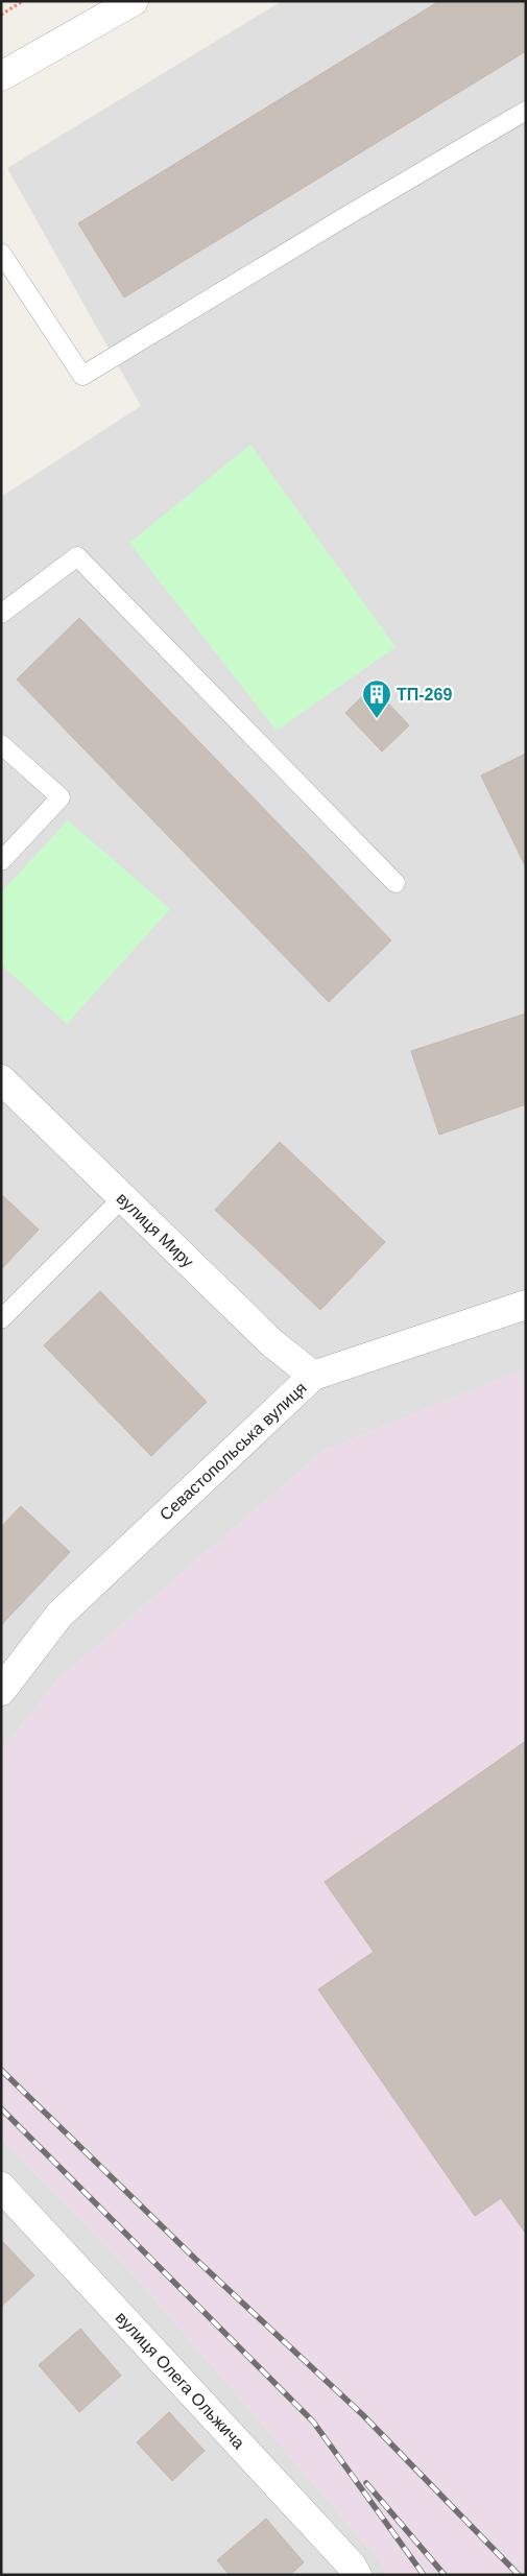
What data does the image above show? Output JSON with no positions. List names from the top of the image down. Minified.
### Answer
{"streets":{"street":["вулиця Миру","Севастопольська вулиця","вулиця Олега Ольжича"]},"crossings":[["вулиця Миру","Севастопольська вулиця"]],"places":{"building":["ТП-269"]}}
